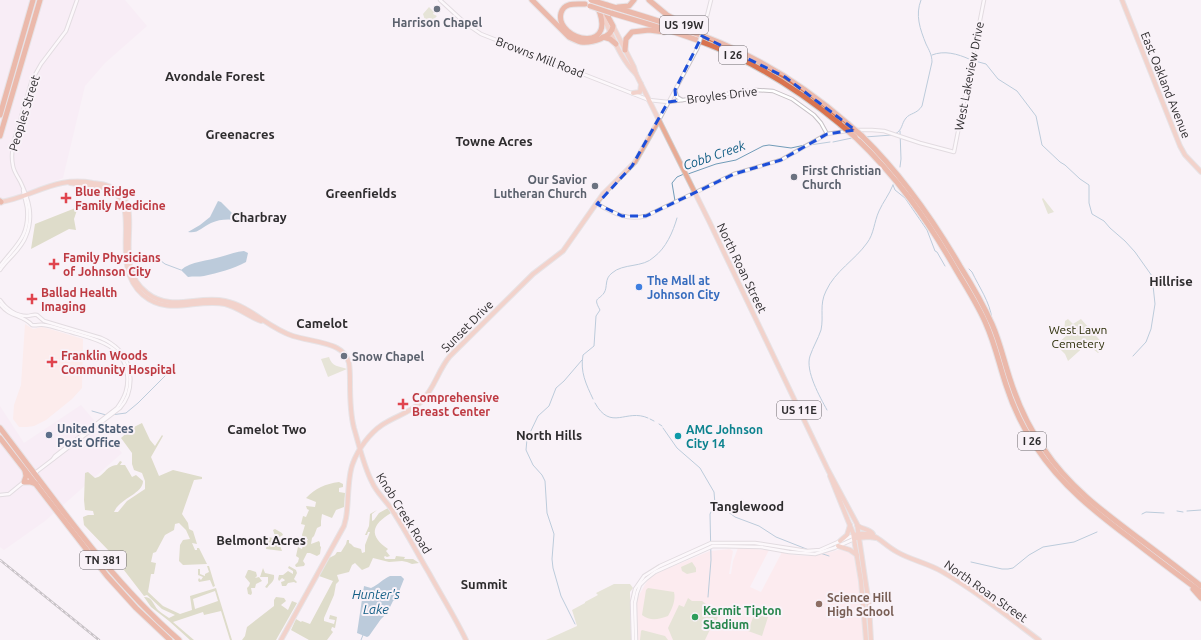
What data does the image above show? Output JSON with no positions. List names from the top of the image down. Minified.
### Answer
{"streets":{"highway":["US 19W","I 26","North Roan Street","US 11E","TN 381"],"main road":["East Oakland Avenue","Sunset Drive","Knob Creek Road"],"street":["Browns Mill Road","West Lakeview Drive","Broyles Drive","Peoples Street"]},"crossings":[["US 19W","I 26"],["I 26","North Roan Street"],["Browns Mill Road","Broyles Drive"],["Browns Mill Road","North Roan Street"],["West Lakeview Drive","Broyles Drive"],["Broyles Drive","North Roan Street"],["Broyles Drive","Sunset Drive"],["Peoples Street","Knob Creek Road"],["North Roan Street","Sunset Drive"],["North Roan Street","US 11E"],["Sunset Drive","Knob Creek Road"]],"districts":["Avondale Forest","Greenacres","Towne Acres","Greenfields","Charbray","Hillrise","Camelot","Camelot Two","North Hills","Tanglewood","Belmont Acres","Summit"],"water":["Cobb Creek","Hunter's Lake"],"parks":["West Lawn Cemetery"],"places":{"other":["Harrison Chapel","First Christian Church","Our Savior Lutheran Church","The Mall at Johnson City","Snow Chapel","United States Post Office","AMC Johnson City 14","Science Hill High School","Kermit Tipton Stadium"],"health":["Blue Ridge Family Medicine","Family Physicians of Johnson City","Ballad Health Imaging","Franklin Woods Community Hospital","Comprehensive Breast Center"]}}
